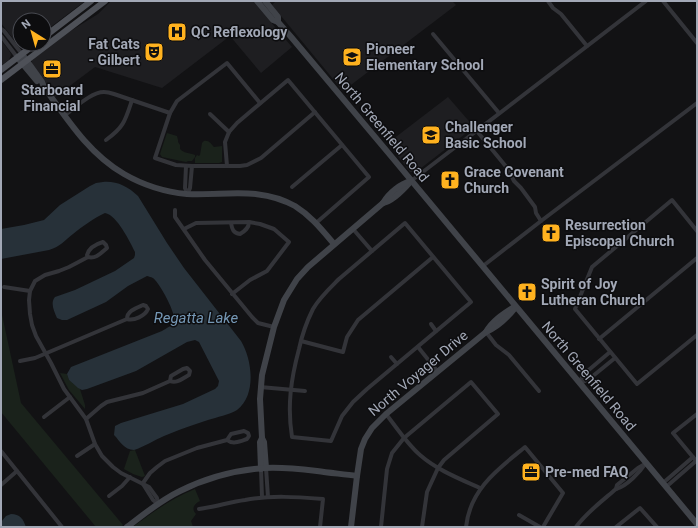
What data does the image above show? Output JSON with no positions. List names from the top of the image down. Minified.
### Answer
{"streets":{"street":["North Greenfield Road","North Voyager Drive"]},"crossings":[["North Greenfield Road","North Voyager Drive"]],"water":["Regatta Lake"],"places":{"hospital":["QC Reflexology"],"theatre":["Fat Cats - Gilbert"],"school or university":["Pioneer Elementary School","Challenger Basic School"],"office":["Starboard Financial","Pre-med FAQ"],"church":["Grace Covenant Church","Resurrection Episcopal Church","Spirit of Joy Lutheran Church"]},"north":"top left"}
